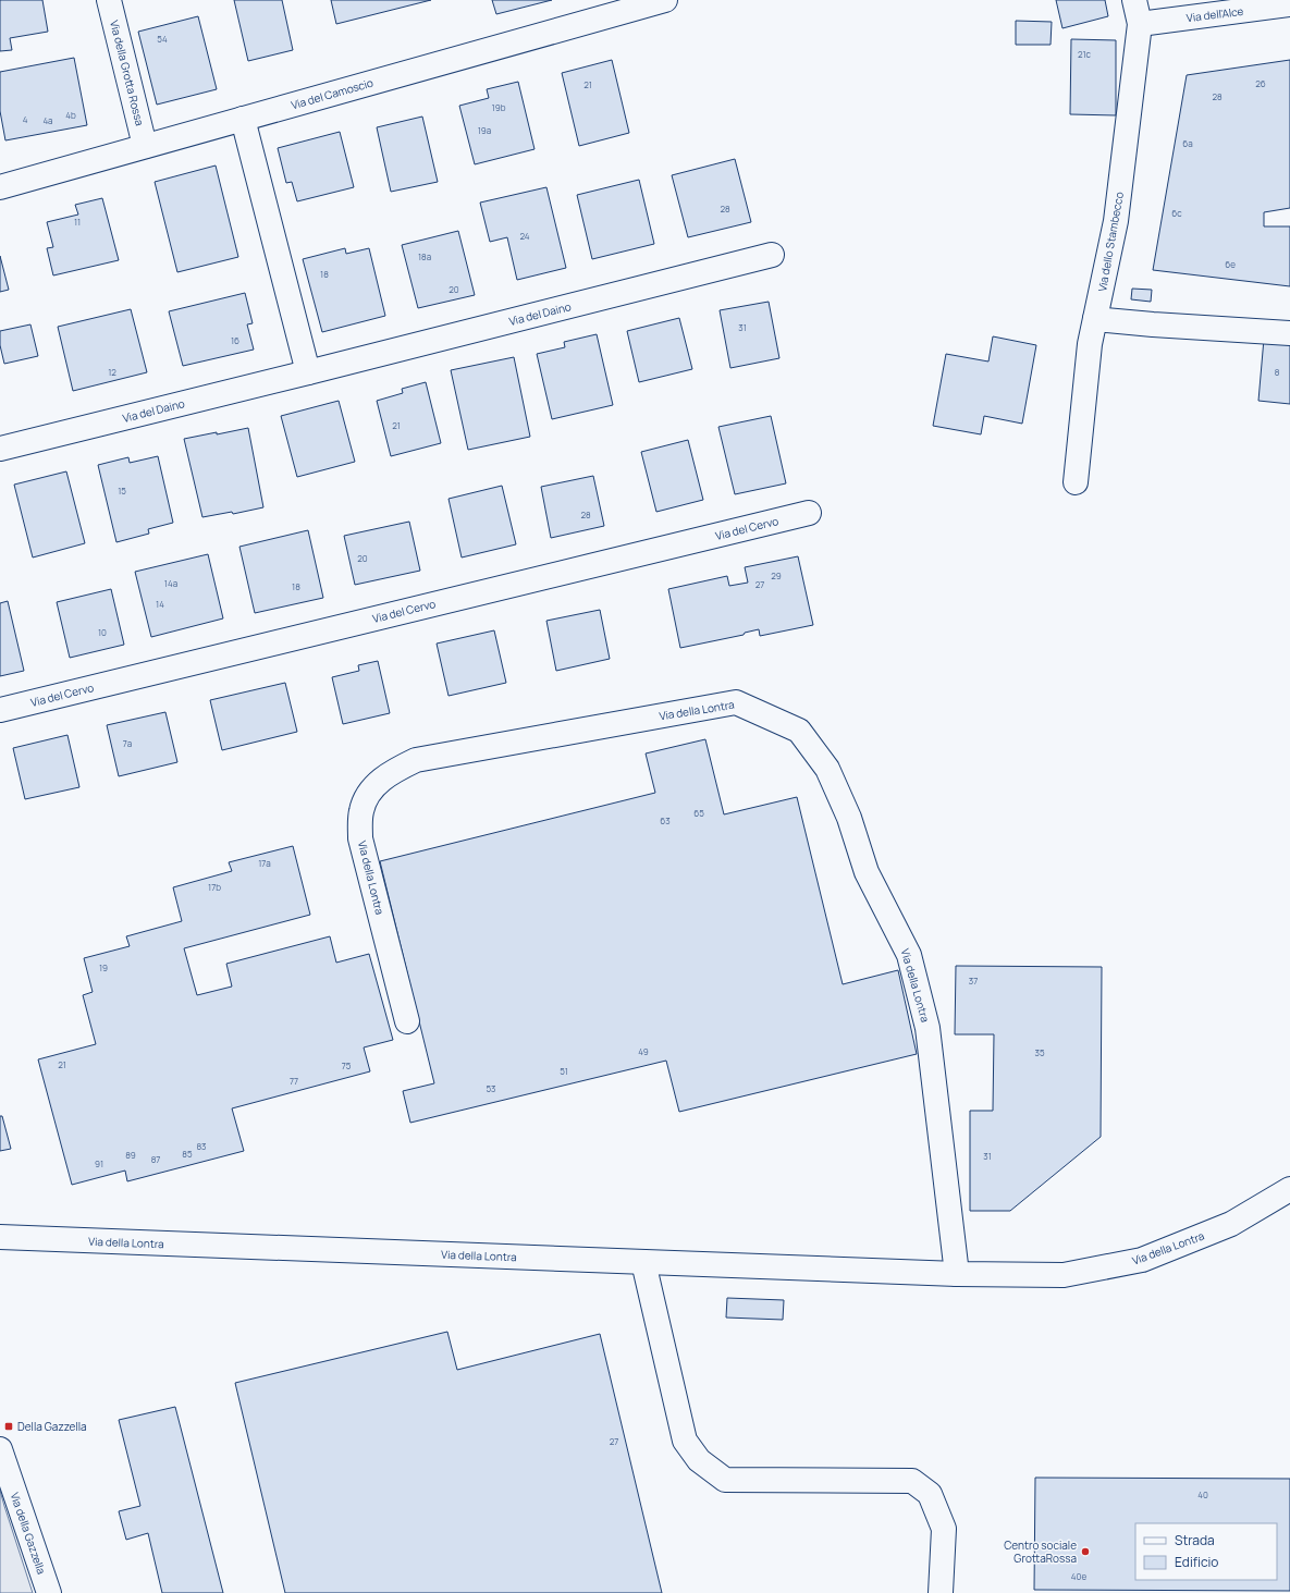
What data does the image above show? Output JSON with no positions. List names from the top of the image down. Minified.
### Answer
{"streets":{"street":["Via dell'Alce","Via della Grotta Rossa","Via del Camoscio","Via dello Stambecco","Via del Daino","Via del Cervo","Via della Lontra","Via della Gazzella"]},"crossings":[["Via dell'Alce","Via dello Stambecco"],["Via della Grotta Rossa","Via del Camoscio"]],"places":{"transit":["Della Gazzella"],"other":["Centro sociale GrottaRossa"]},"house_numbers":["54","21c","26","21","28","19b","4b","4","4a","19a","6a","28","6c","11","24","18a","6e","18","20","31","16","12","8","21","15","28","20","29","14a","27","18","14","10","7a","65","63","17a","17b","19","37","49","35","21","75","51","77","53","83","85","89","31","87","91","27","40","40e"],"legend":["Strada","Edificio"]}
